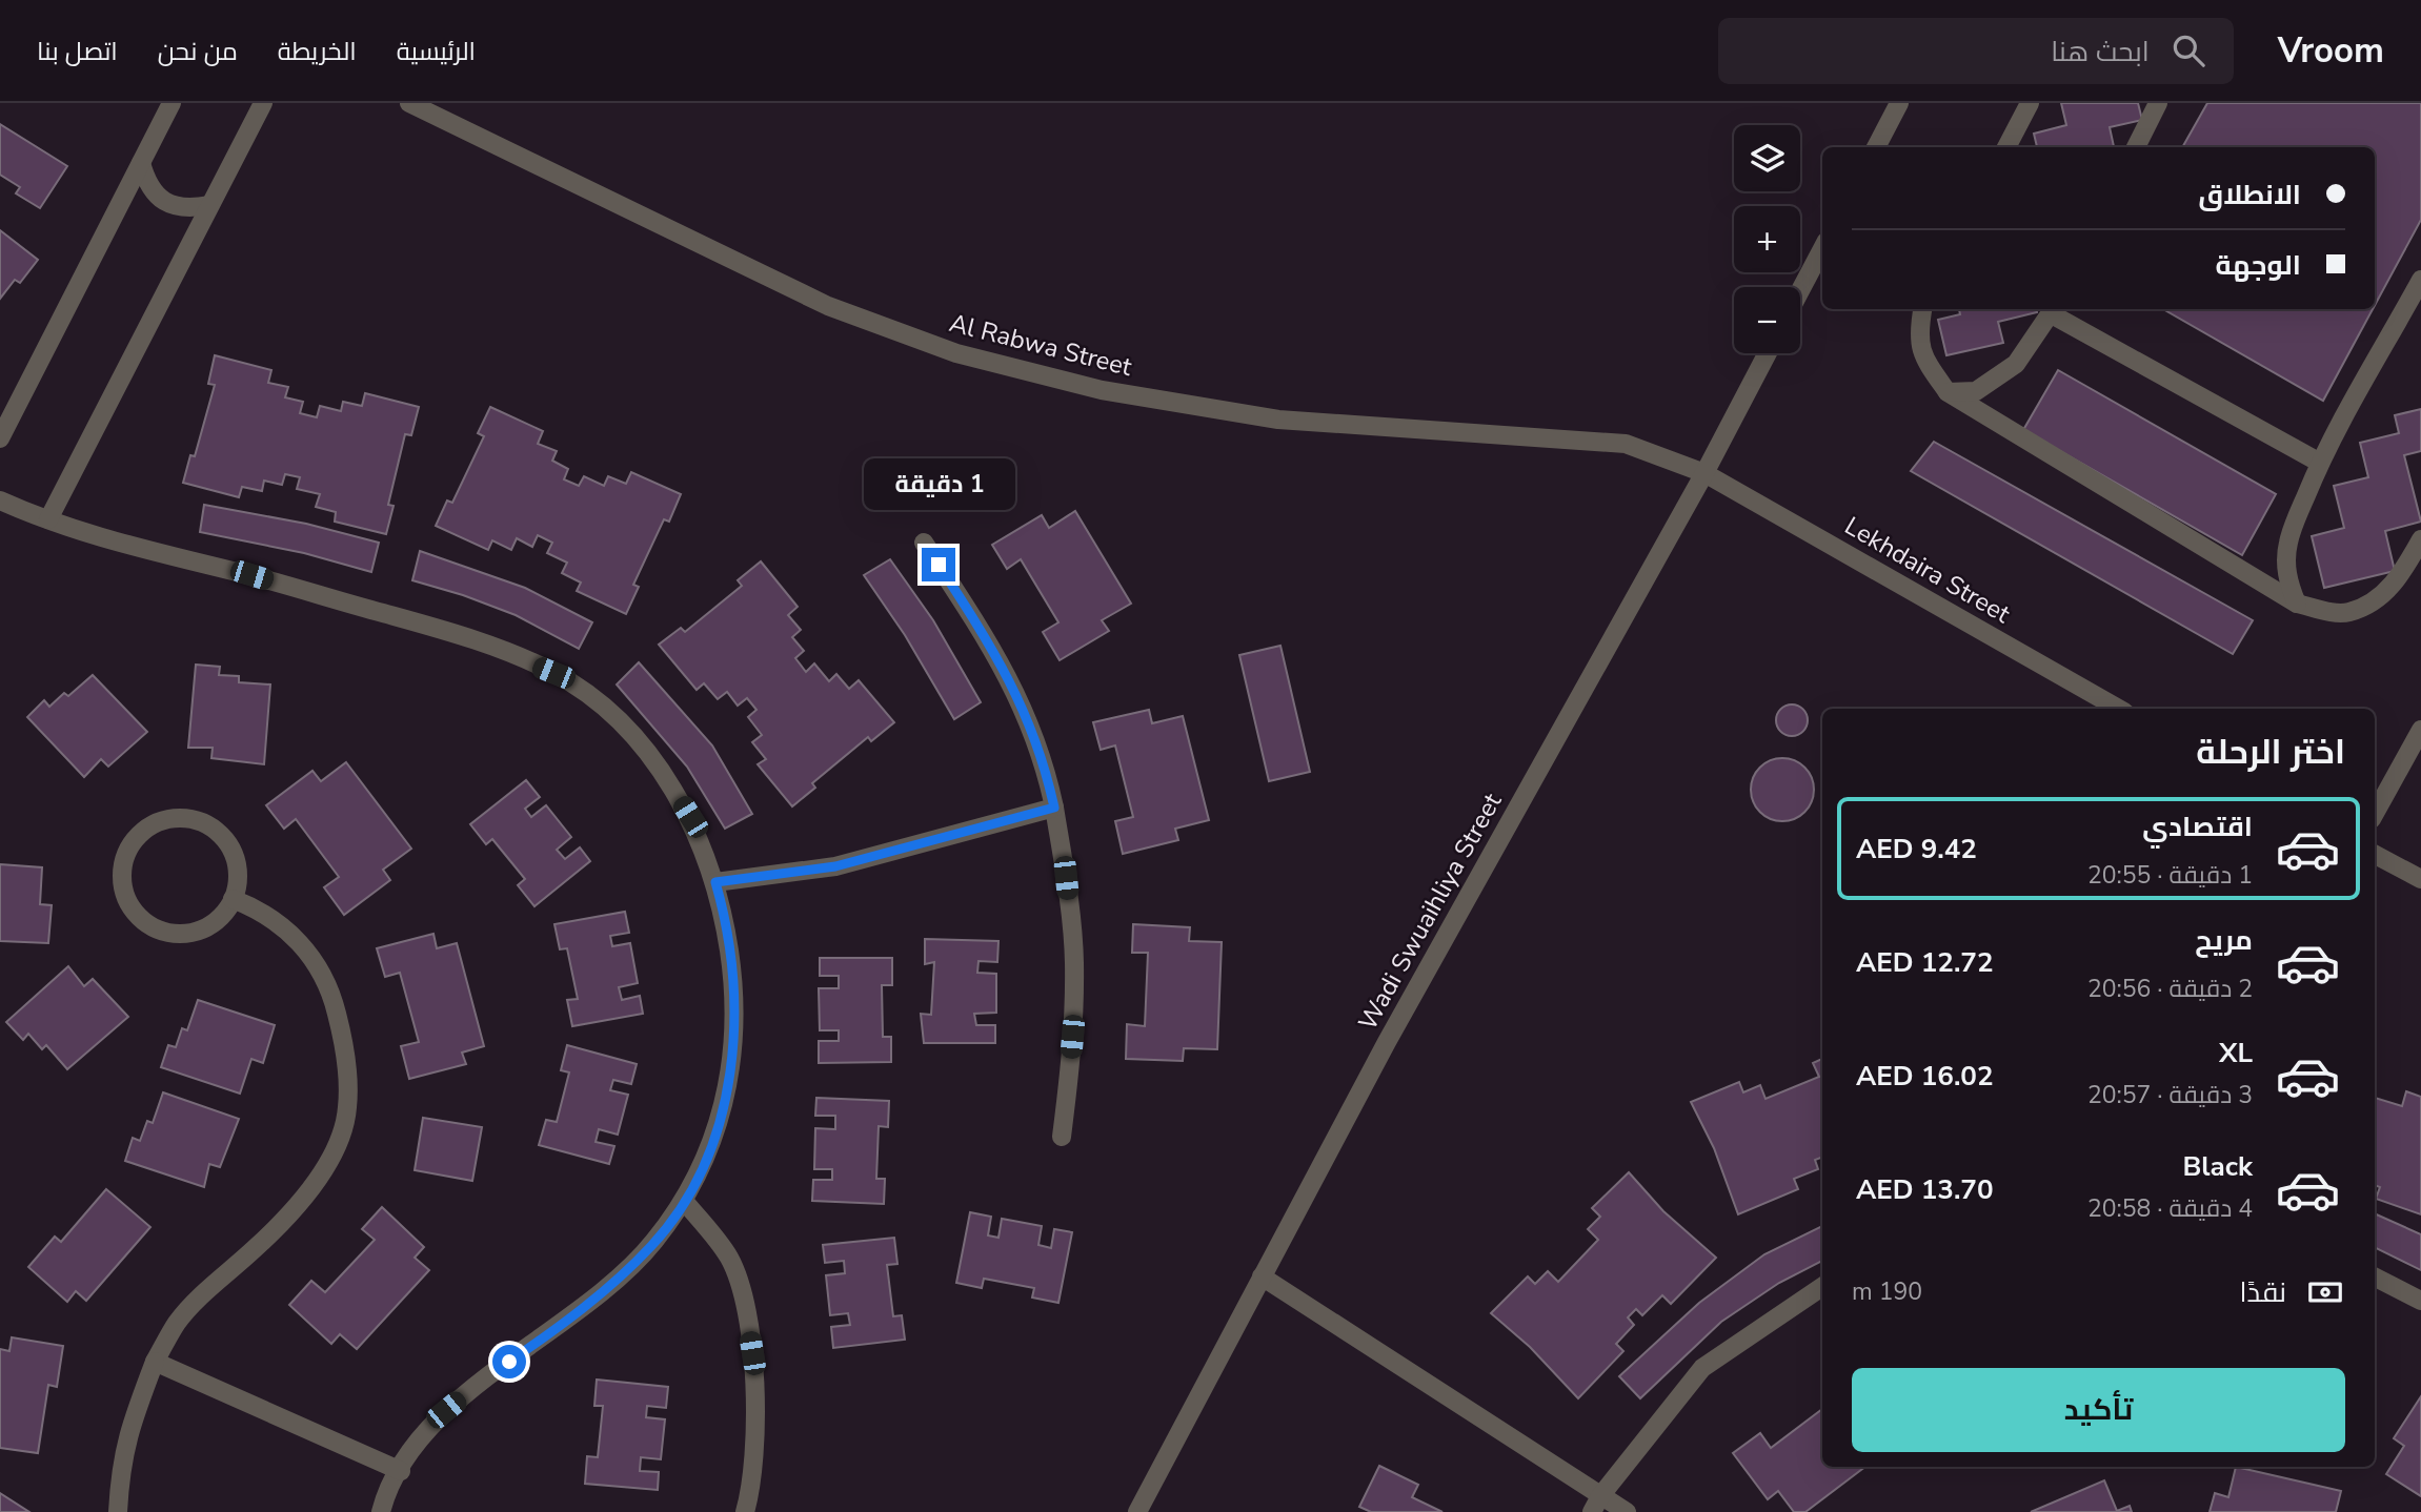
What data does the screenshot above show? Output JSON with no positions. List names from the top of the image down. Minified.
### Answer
{"streets":{"street":["Al Rabwa Street","Lekhdaira Street","Wadi Swuaihliya Street"]},"crossings":[["Al Rabwa Street","Lekhdaira Street"],["Al Rabwa Street","Wadi Swuaihliya Street"],["Lekhdaira Street","Wadi Swuaihliya Street"]],"page":{"header":"Vroom","search":"ابحث هنا","nav":["الرئيسية","الخريطة","من نحن","اتصل بنا"],"map_buttons":["+","−"],"banner":["الانطلاق","الوجهة"],"bubble":"1 دقيقة","heading":"اختر الرحلة","list":[{"name":"اقتصادي","note":"1 دقيقة · 20:55","value":"AED 9.42"},{"name":"مريح","note":"2 دقيقة · 20:56","value":"AED 12.72"},{"name":"XL","note":"3 دقيقة · 20:57","value":"AED 16.02"},{"name":"Black","note":"4 دقيقة · 20:58","value":"AED 13.70"}],"pay":["نقدًا","190 m"],"buttons":"تأكيد"}}
